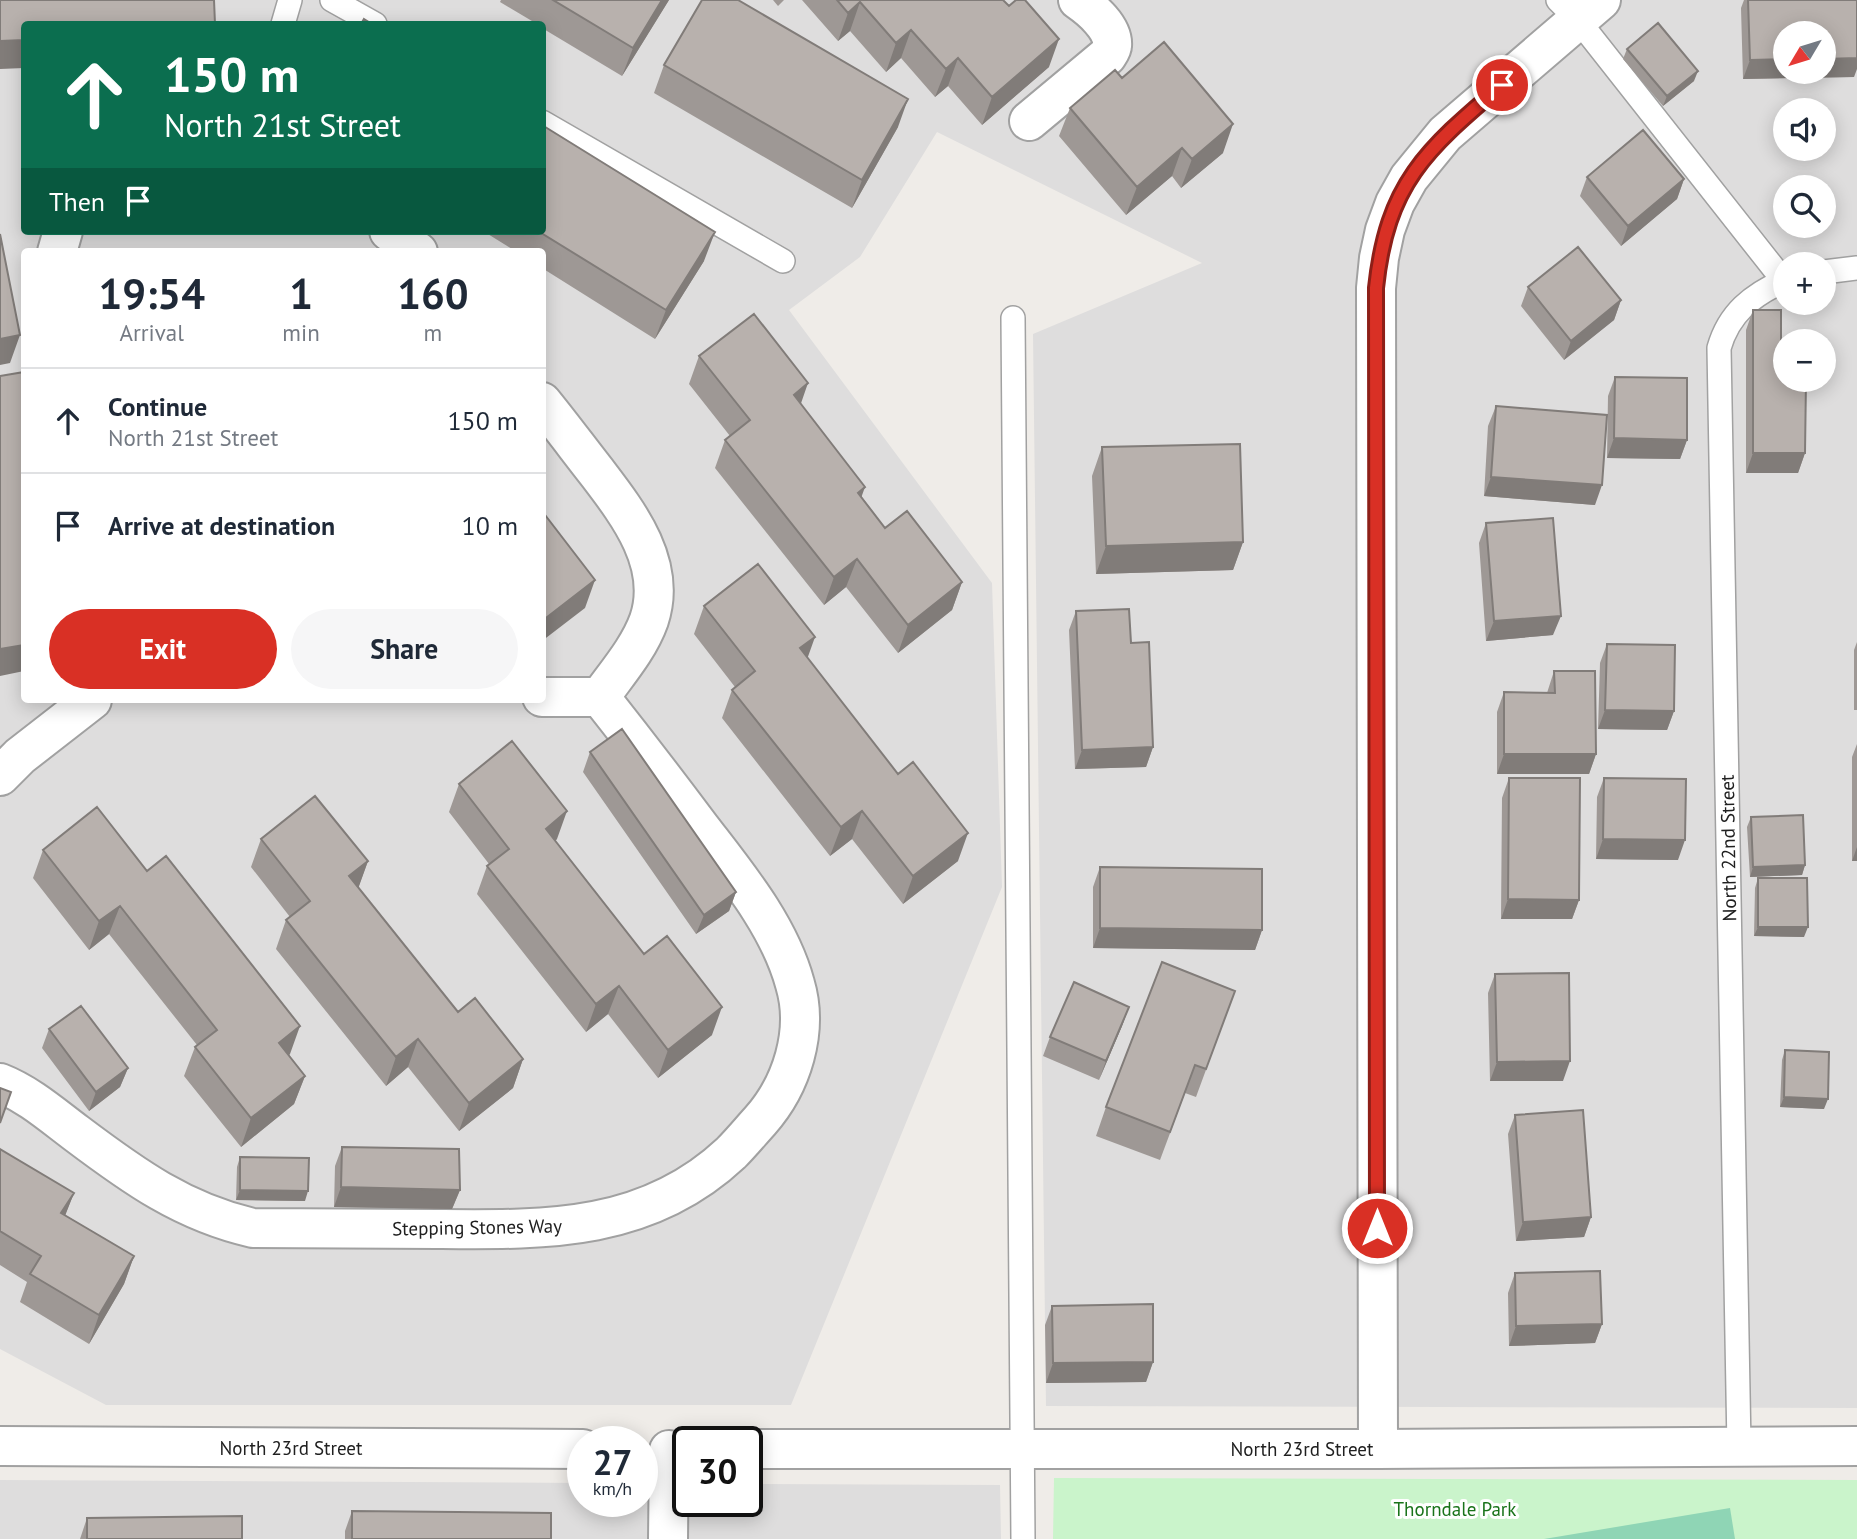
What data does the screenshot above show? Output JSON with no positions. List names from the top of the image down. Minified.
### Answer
{"streets":{"street":["Stepping Stones Way","North 23rd Street"],"lane":["North 22nd Street"]},"crossings":[["North 22nd Street","North 23rd Street"]],"parks":["Thorndale Park"],"north":"bottom left","page":{"map_buttons":["+","−"],"turn":["150 m","North 21st Street"],"then":"Then","eta":["19:54","Arrival","1","min","160","m"],"list":[{"name":"Continue","note":"North 21st Street","value":"150 m"},{"name":"Arrive at destination","value":"10 m"}],"buttons":["Exit","Share"],"speed":"27 km/h","limit":"30"}}
